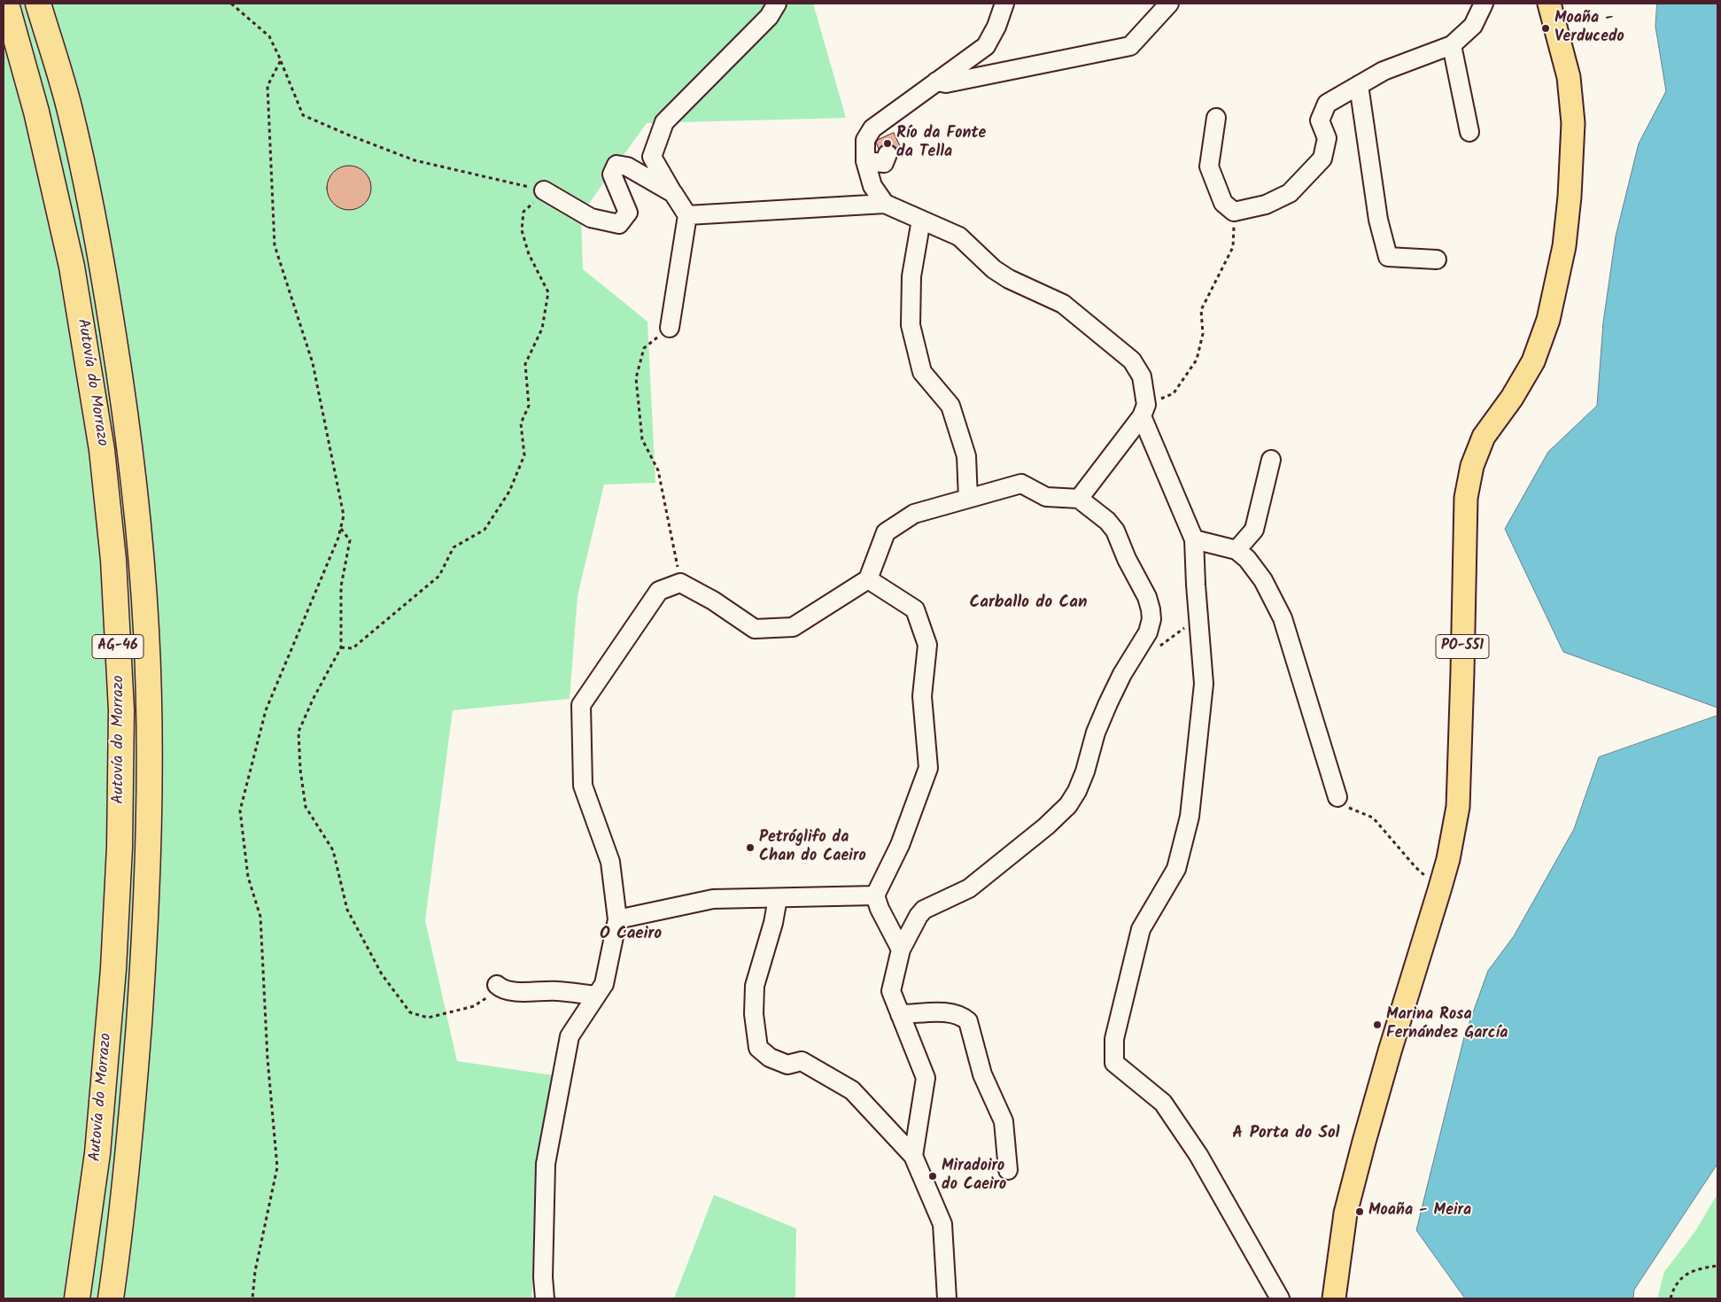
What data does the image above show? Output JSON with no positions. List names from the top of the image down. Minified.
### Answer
{"streets":{"highway":["Autovía do Morrazo","AG-46"],"main road":["PO-551"]},"districts":["Carballo do Can","O Caeiro","A Porta do Sol"],"places":["Moaña - Verducedo","Río da Fonte da Tella","Petróglifo da Chan do Caeiro","Marina Rosa Fernández García","Miradoiro do Caeiro","Moaña - Meira"]}
